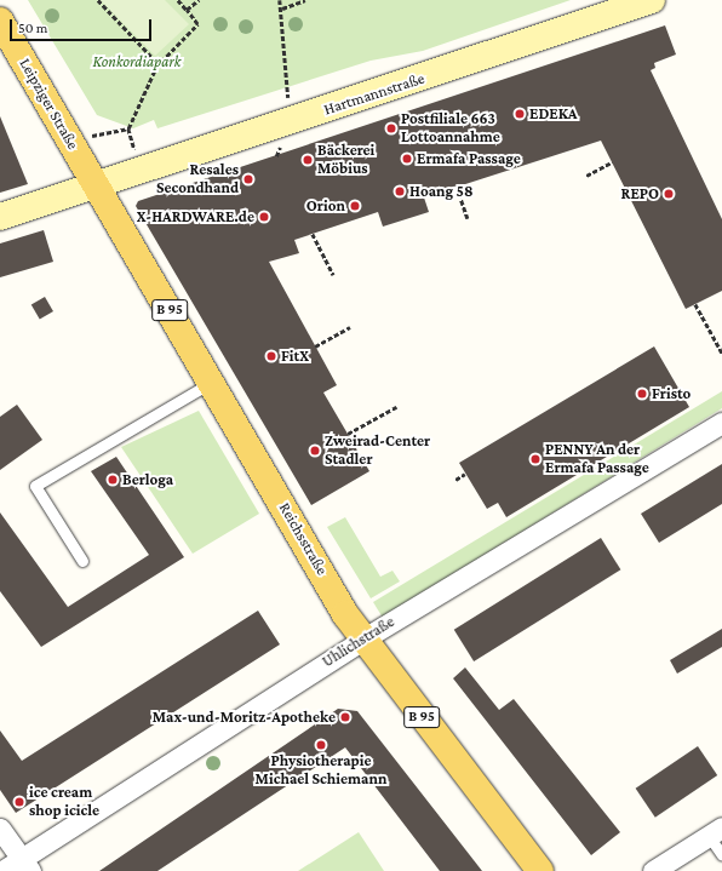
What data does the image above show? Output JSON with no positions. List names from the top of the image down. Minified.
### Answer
{"streets":{"main road":["Hartmannstraße","Leipziger Straße","B 95","Reichsstraße"],"street":["Uhlichstraße"]},"crossings":[["Hartmannstraße","Leipziger Straße"],["Hartmannstraße","Reichsstraße"],["Leipziger Straße","Reichsstraße"],["Reichsstraße","Uhlichstraße"]],"parks":["Konkordiapark"],"places":["EDEKA","Postfiliale 663 Lottoannahme","Ermafa Passage","Bäckerei Möbius","Resales Secondhand","Hoang 58","REPO","Orion","X-HARDWARE.de","FitX","Fristo","Zweirad-Center Stadler","PENNY An der Ermafa Passage","Berloga","Max-und-Moritz-Apotheke","Physiotherapie Michael Schiemann","ice cream shop icicle"],"scale_bar":"50 m"}
